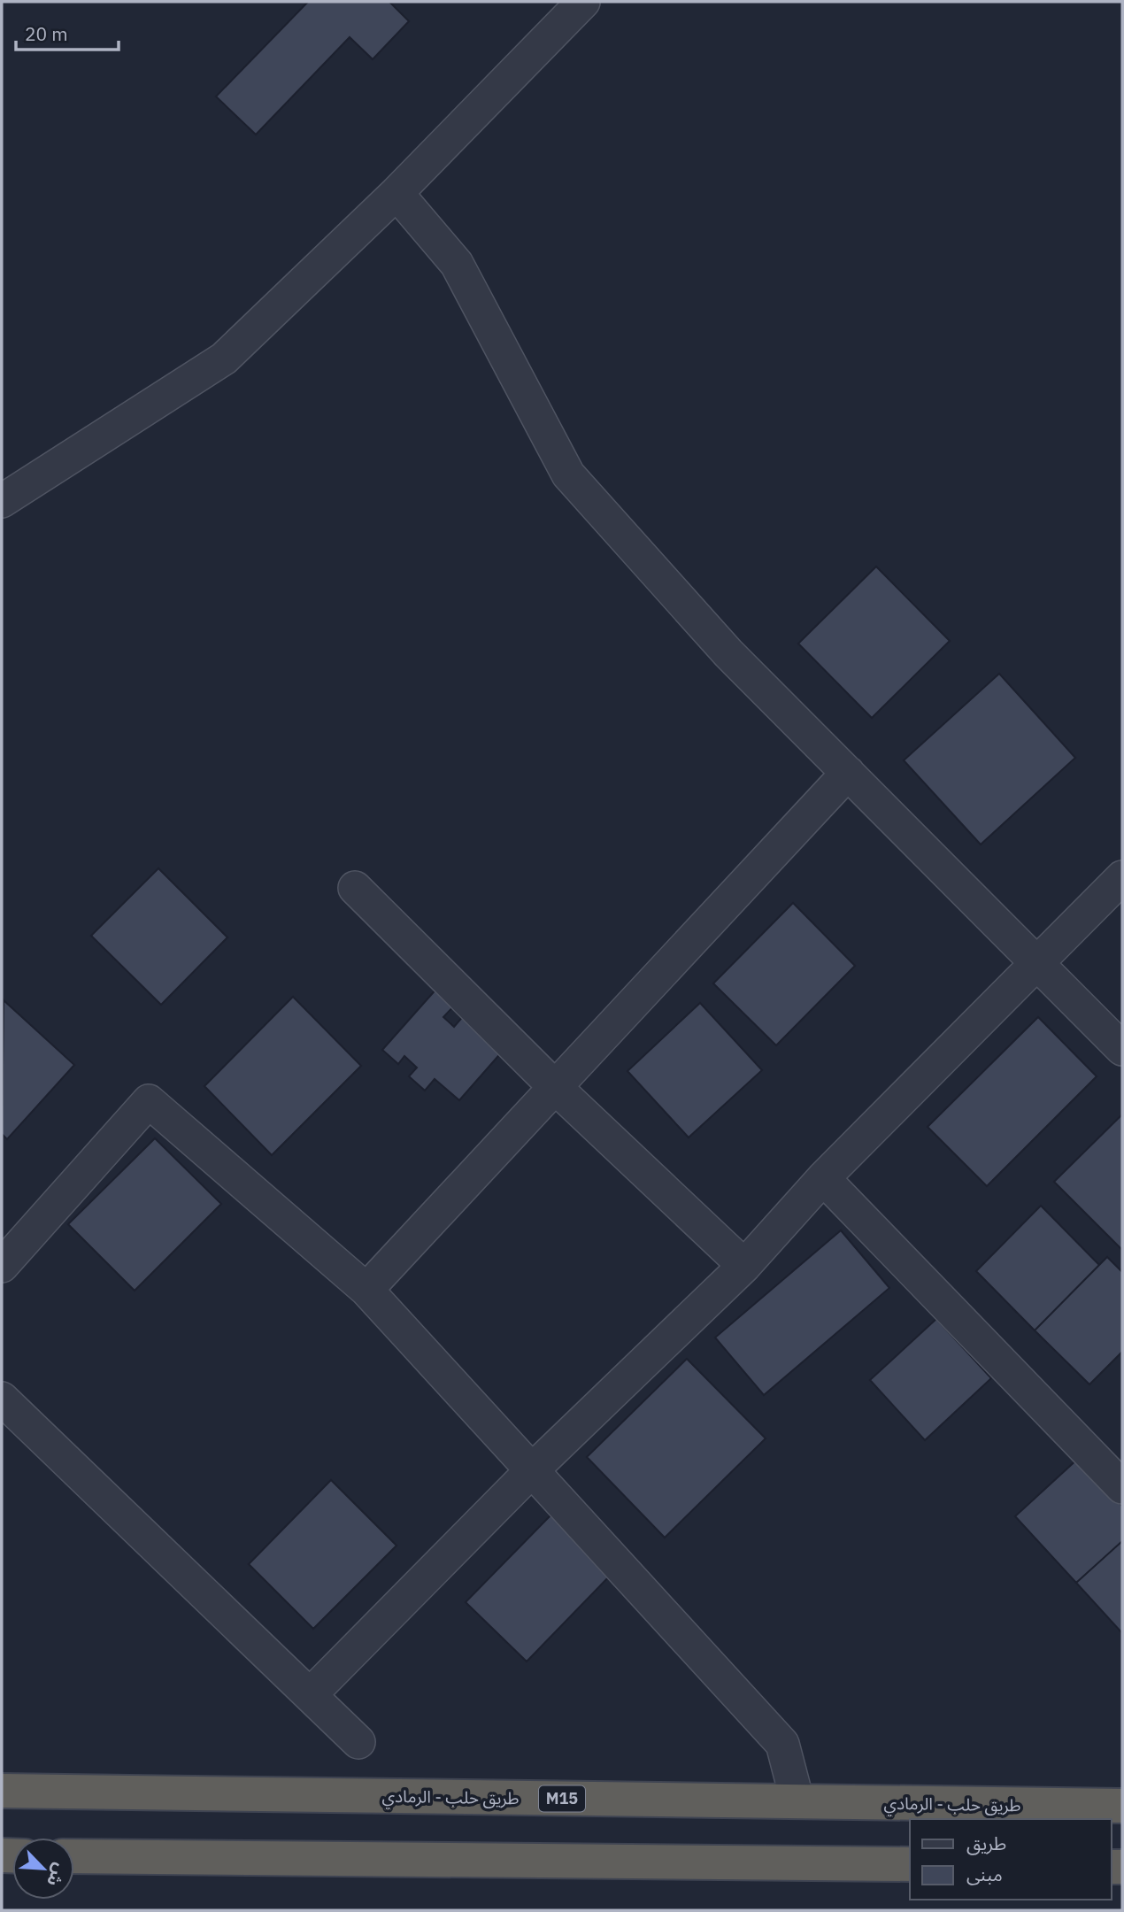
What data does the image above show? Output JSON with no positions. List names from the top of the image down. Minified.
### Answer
{"streets":{"highway":["طريق حلب - الرمادي","M15"]},"legend":["طريق","مبنى"],"scale_bar":"20 m","north":"bottom right"}
